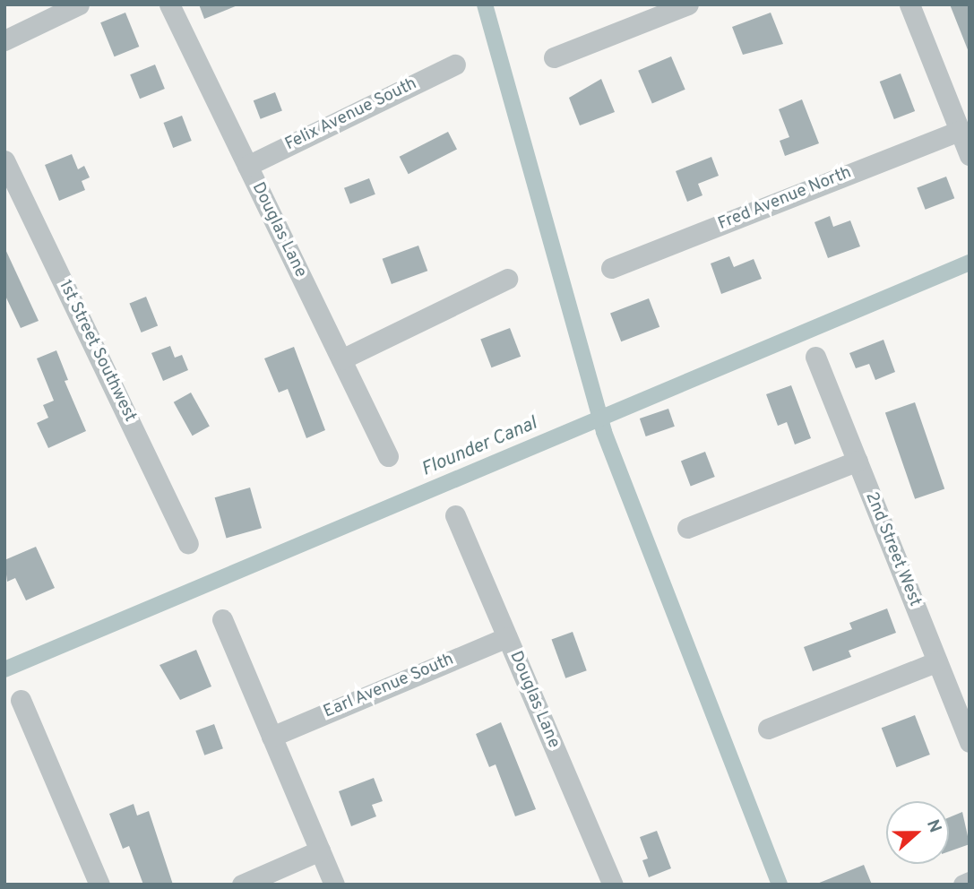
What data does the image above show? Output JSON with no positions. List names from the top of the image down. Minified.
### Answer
{"streets":{"street":["Felix Avenue South","Fred Avenue North","Douglas Lane","1st Street Southwest","2nd Street West","Earl Avenue South"]},"crossings":[["Felix Avenue South","Douglas Lane"],["Douglas Lane","Earl Avenue South"]],"water":["Flounder Canal"],"north":"right"}
